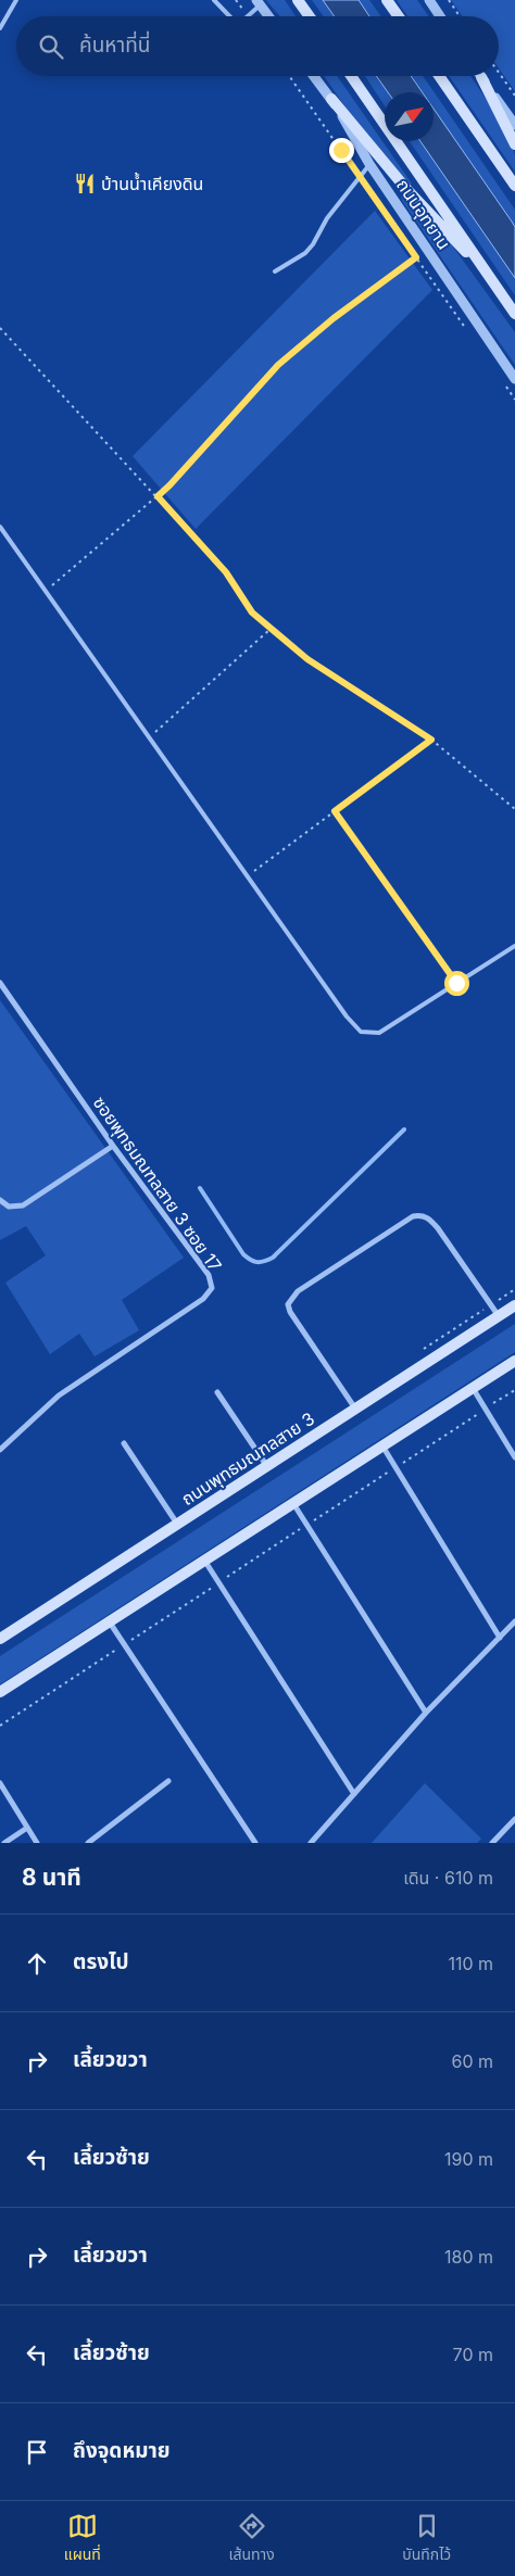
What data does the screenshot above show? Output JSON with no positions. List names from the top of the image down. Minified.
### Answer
{"streets":{"main road":["ถนนอุทยาน","ถนนพุทธมณฑลสาย 3"],"street":["ซอยพุทธมณฑลสาย 3 ซอย 17"]},"places":{"restaurant":["บ้านน้ำเคียงดิน"]},"north":"top right","page":{"search":"ค้นหาที่นี่","heading":["8 นาที","เดิน · 610 m"],"list":[["ตรงไป","110 m"],["เลี้ยวขวา","60 m"],["เลี้ยวซ้าย","190 m"],["เลี้ยวขวา","180 m"],["เลี้ยวซ้าย","70 m"],"ถึงจุดหมาย"],"nav":["แผนที่","เส้นทาง","บันทึกไว้"]}}
